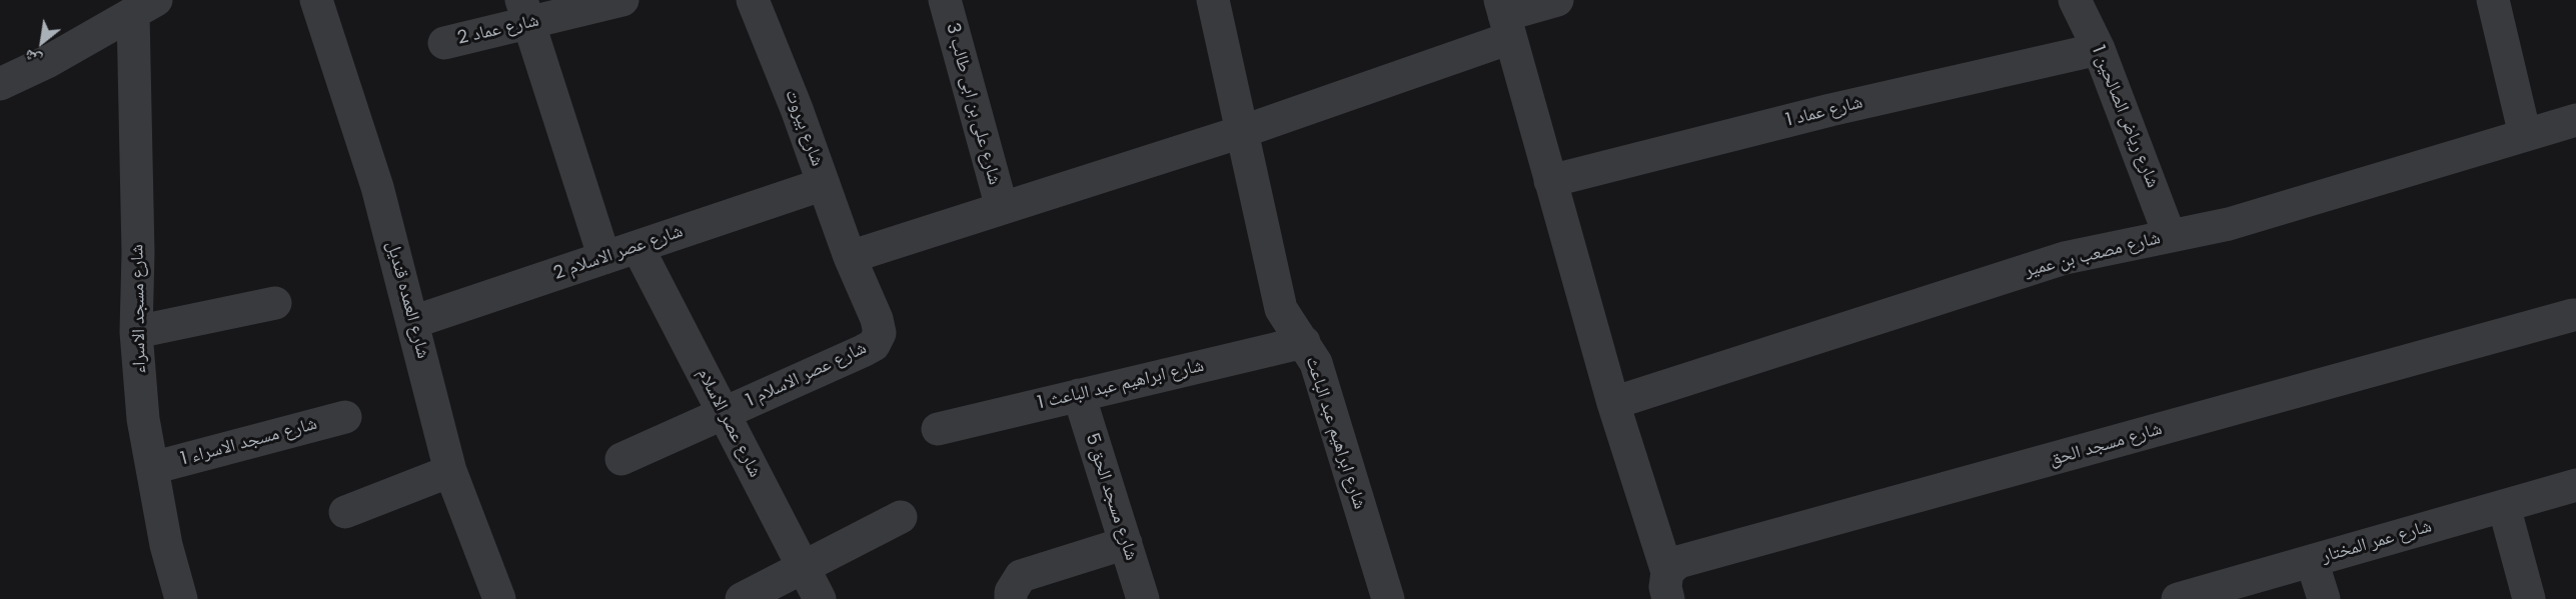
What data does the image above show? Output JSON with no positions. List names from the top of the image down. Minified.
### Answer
{"streets":{"street":["شارع عماد 2","شارع على بن ابى طالب 3","شارع عماد 1","شارع رياض الصالحين 1","شارع بيروت","شارع عصر الاسلام 2","شارع مصعب بن عمير","شارع العمده قنديل","شارع مسجد الاسراء","شارع عصر الاسلام 1","شارع ابراهيم عبد الباعث 1","شارع عصر الاسلام","شارع ابراهيم عبد الباعث","شارع مسجد الاسراء 1","شارع مسجد الحق","شارع مسجد الحق 5","شارع عمر المختار"]},"crossings":[["شارع عماد 1","شارع رياض الصالحين 1"],["شارع رياض الصالحين 1","شارع مصعب بن عمير"],["شارع بيروت","شارع عصر الاسلام 2"],["شارع بيروت","شارع عصر الاسلام 1"],["شارع عصر الاسلام 2","شارع العمده قنديل"],["شارع عصر الاسلام 2","شارع عصر الاسلام"],["شارع مسجد الاسراء","شارع مسجد الاسراء 1"],["شارع عصر الاسلام 1","شارع عصر الاسلام"],["شارع ابراهيم عبد الباعث 1","شارع ابراهيم عبد الباعث"],["شارع ابراهيم عبد الباعث 1","شارع مسجد الحق 5"]],"north":"bottom left"}
